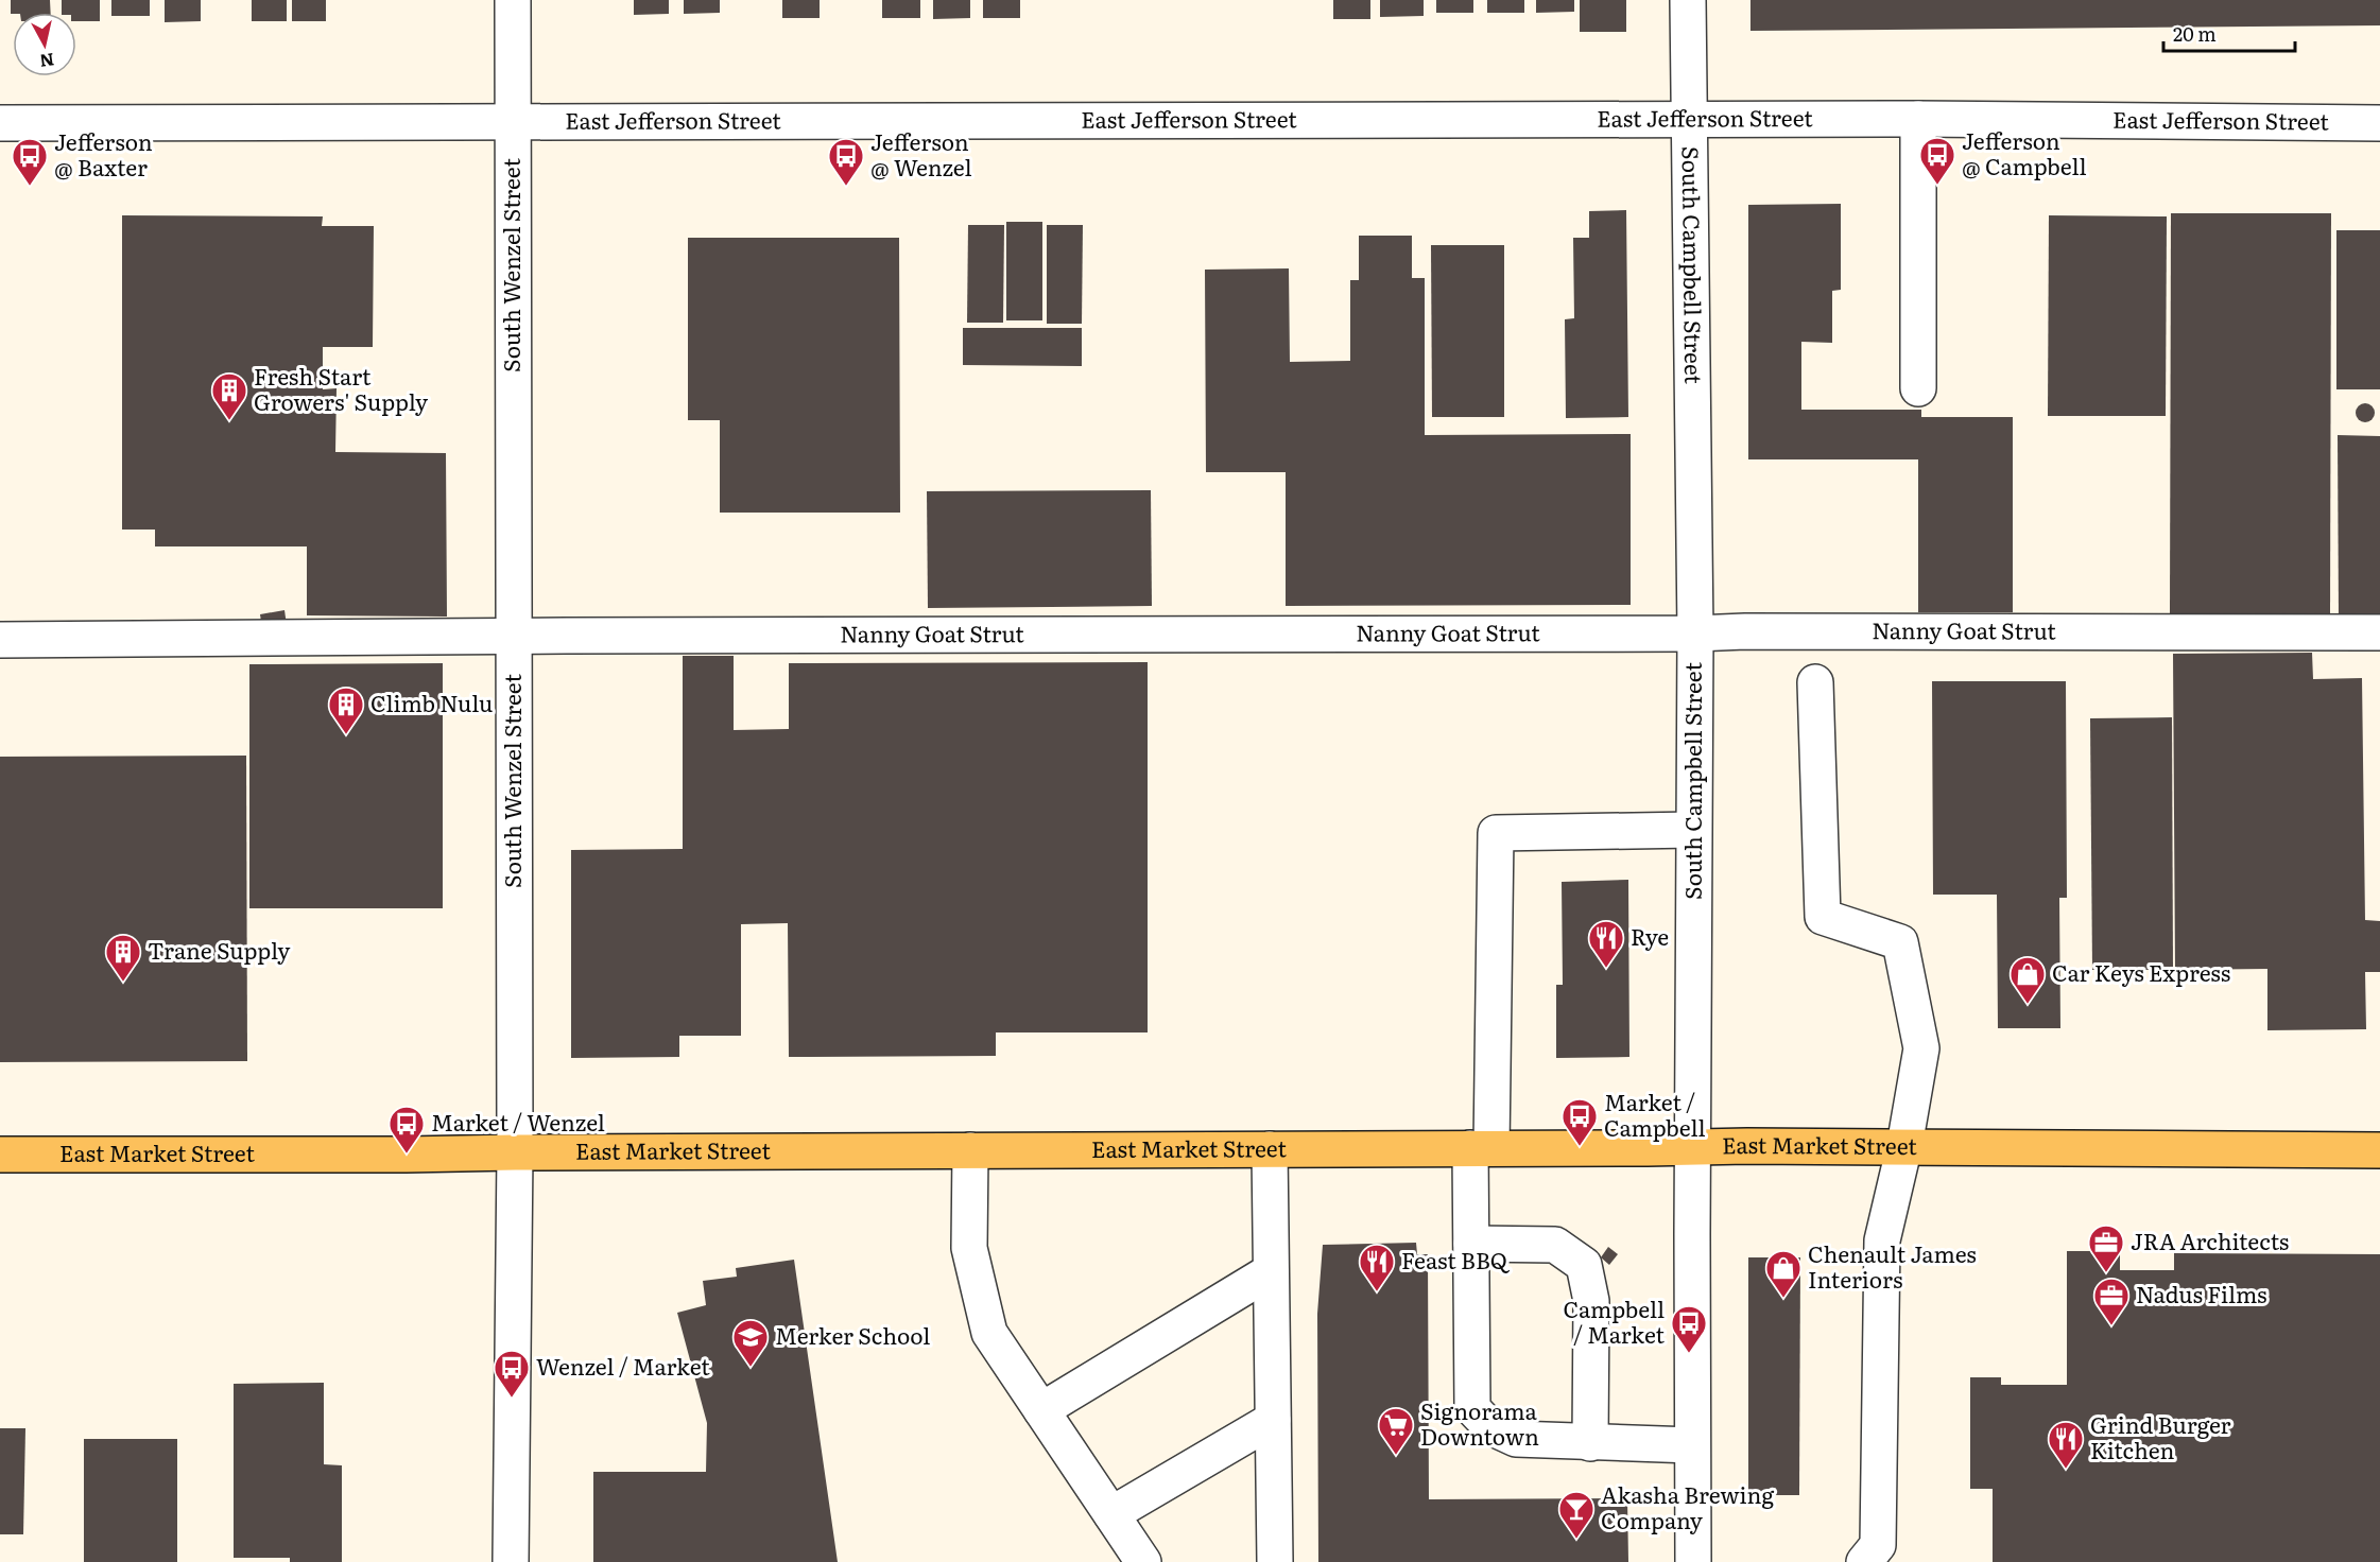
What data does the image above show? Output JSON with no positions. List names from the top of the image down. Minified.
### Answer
{"streets":{"main road":["East Market Street"],"street":["East Jefferson Street","South Wenzel Street","South Campbell Street","Nanny Goat Strut"]},"crossings":[["East Jefferson Street","South Wenzel Street"],["East Jefferson Street","South Campbell Street"],["South Wenzel Street","Nanny Goat Strut"],["South Wenzel Street","East Market Street"],["South Campbell Street","Nanny Goat Strut"],["South Campbell Street","East Market Street"]],"places":{"bus stop":["Jefferson @ Campbell","Jefferson @ Baxter","Jefferson @ Wenzel","Market / Campbell","Market / Wenzel","Campbell / Market","Wenzel / Market"],"building":["Fresh Start Growers' Supply","Climb Nulu","Trane Supply"],"restaurant":["Rye","Feast BBQ","Grind Burger Kitchen"],"shop":["Car Keys Express","Chenault James Interiors"],"office":["JRA Architects","Nadus Films"],"school or university":["Merker School"],"supermarket":["Signorama Downtown"],"bar":["Akasha Brewing Company"]},"scale_bar":"20 m","north":"bottom"}
